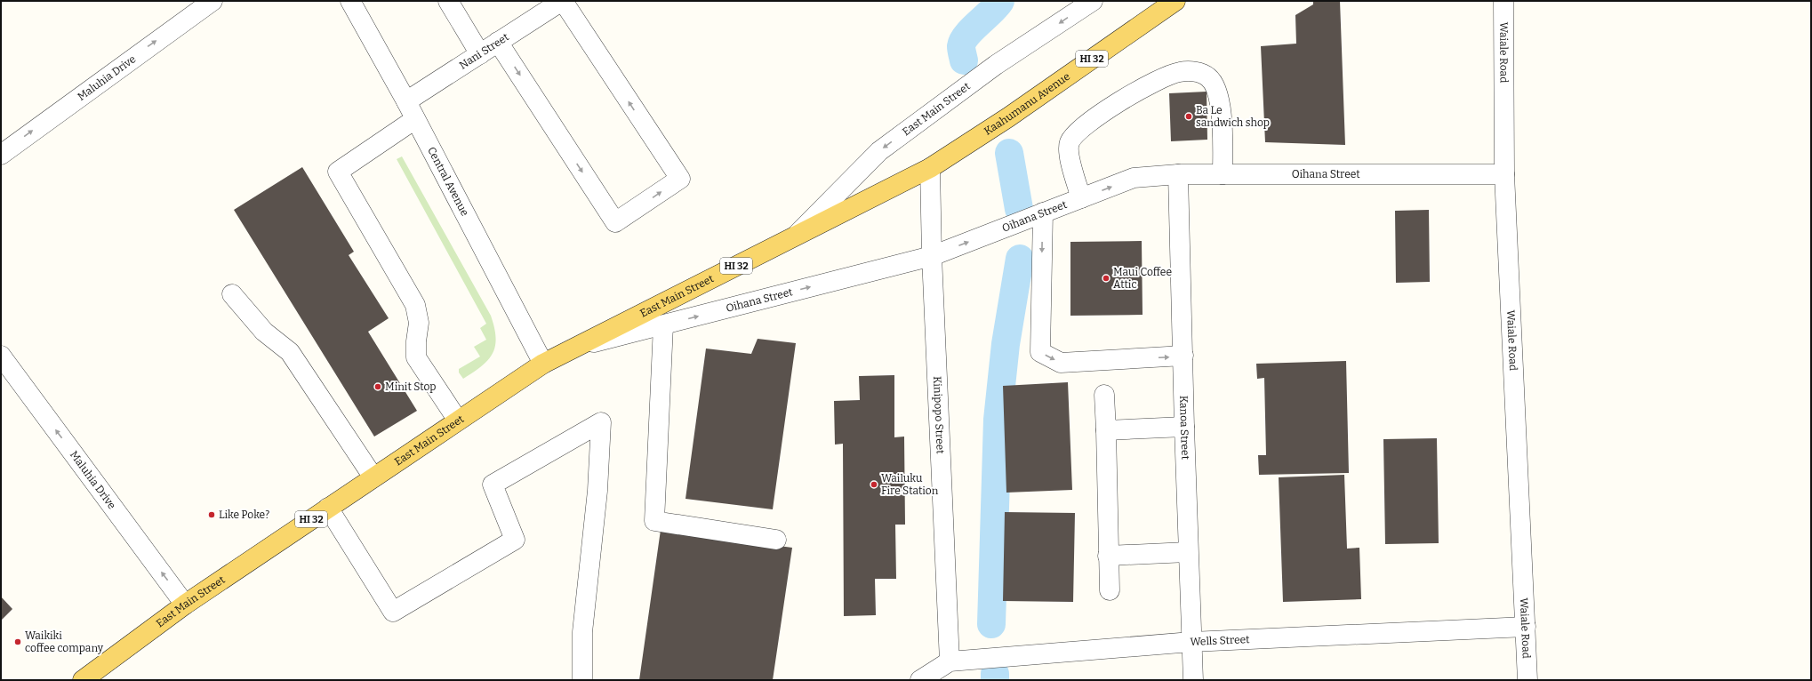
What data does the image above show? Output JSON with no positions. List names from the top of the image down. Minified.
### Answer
{"streets":{"main road":["HI 32","Kaahumanu Avenue","East Main Street"],"street":["Nani Street","Waiale Road","Maluhia Drive","Oihana Street","Central Avenue","Kinipopo Street","Kanoa Street","Wells Street"]},"crossings":[["Nani Street","Central Avenue"],["Waiale Road","Oihana Street"],["Waiale Road","Wells Street"],["Maluhia Drive","East Main Street"],["Kaahumanu Avenue","East Main Street"],["Kaahumanu Avenue","Kinipopo Street"],["East Main Street","Oihana Street"],["East Main Street","Central Avenue"],["East Main Street","Kinipopo Street"],["Oihana Street","Kinipopo Street"],["Oihana Street","Kanoa Street"],["Kinipopo Street","Wells Street"],["Kanoa Street","Wells Street"]],"one_way":["Oihana Street"],"places":["Ba Le sandwich shop","Maui Coffee Attic","Minit Stop","Wailuku Fire Station","Like Poke?","Waikiki coffee company"]}
